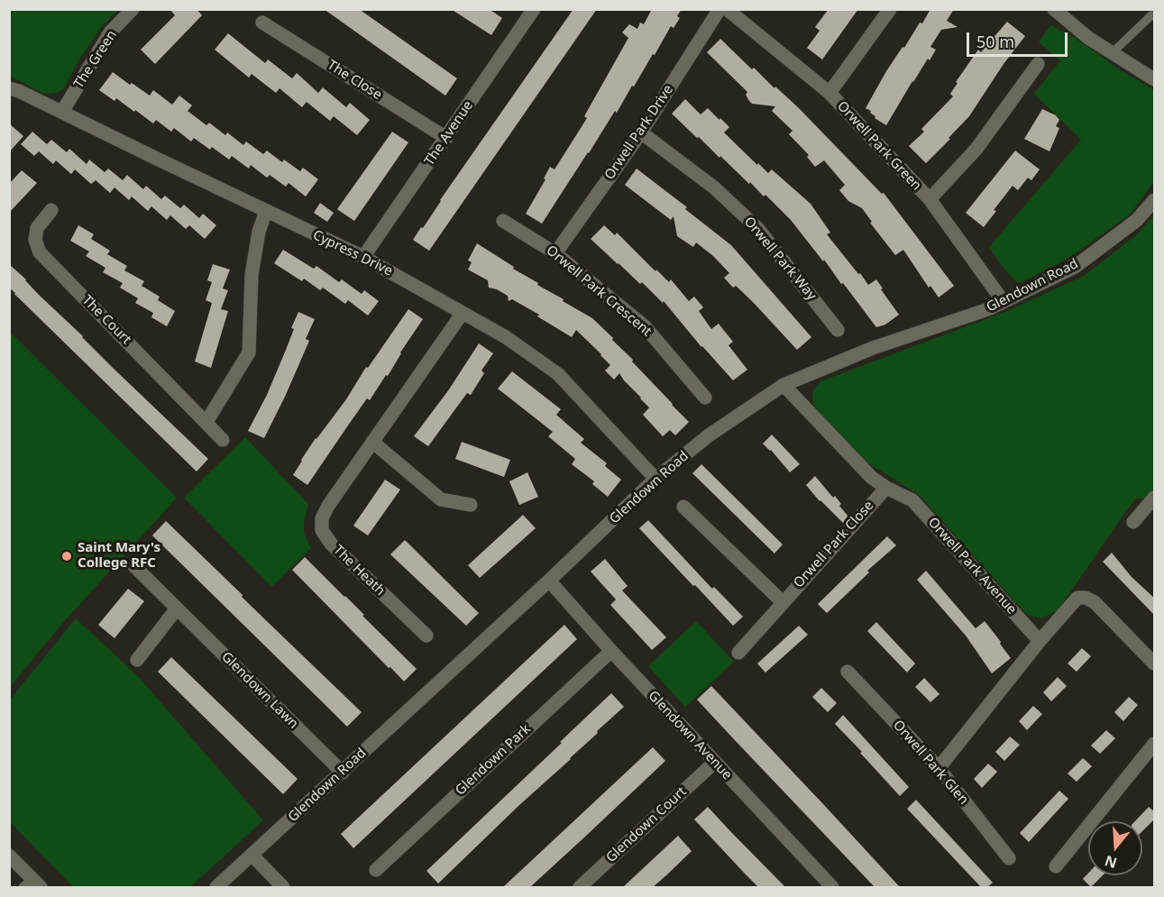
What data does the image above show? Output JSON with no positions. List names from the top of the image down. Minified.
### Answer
{"streets":{"street":["The Green","The Close","Orwell Park Drive","The Avenue","Orwell Park Green","Cypress Drive","Orwell Park Way","Glendown Road","Orwell Park Crescent","The Court","Orwell Park Close","Orwell Park Avenue","The Heath","Glendown Lawn","Glendown Avenue","Glendown Park","Orwell Park Glen","Glendown Court"]},"crossings":[["The Green","Cypress Drive"],["The Close","The Avenue"],["Orwell Park Drive","Orwell Park Way"],["Orwell Park Drive","Orwell Park Crescent"],["The Avenue","Cypress Drive"],["Orwell Park Green","Glendown Road"],["Cypress Drive","Glendown Road"],["Cypress Drive","The Heath"],["Glendown Road","Orwell Park Avenue"],["Glendown Road","Glendown Lawn"],["Glendown Road","Glendown Avenue"],["Orwell Park Close","Orwell Park Avenue"],["Glendown Avenue","Glendown Park"],["Glendown Avenue","Glendown Court"]],"places":["Saint Mary's College RFC"],"scale_bar":"50 m","north":"bottom"}
